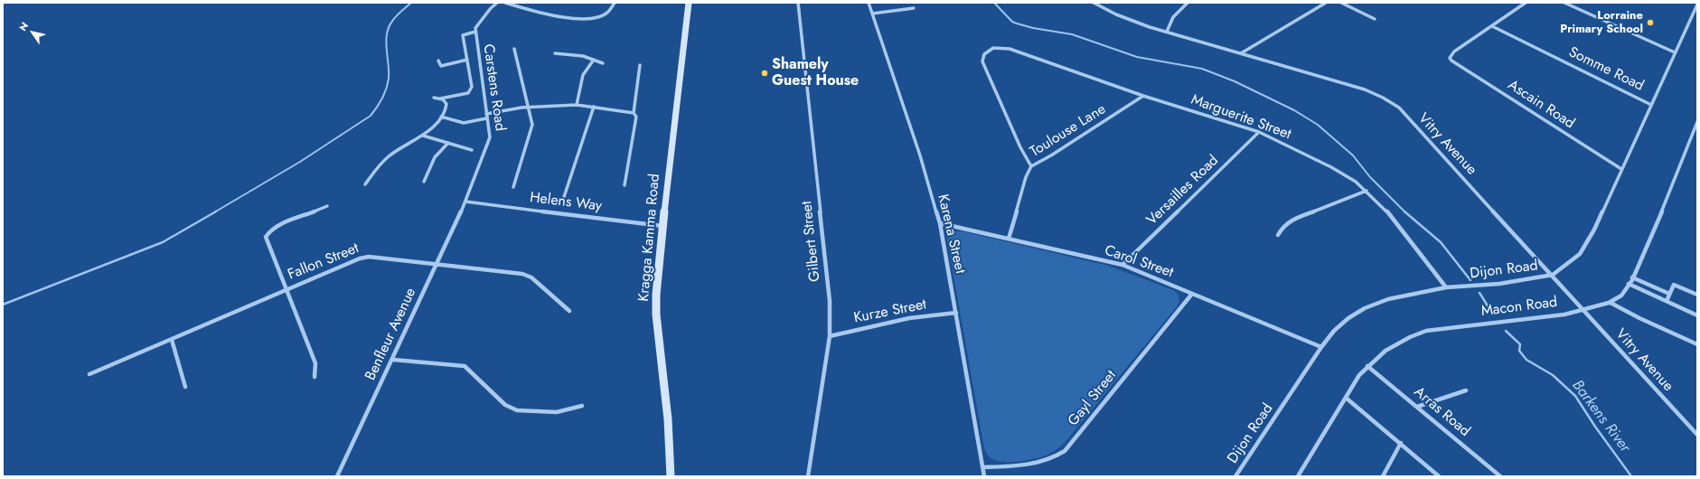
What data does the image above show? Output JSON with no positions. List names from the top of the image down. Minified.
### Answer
{"streets":{"main road":["Kragga Kamma Road"],"street":["Somme Road","Carstens Road","Ascain Road","Marguerite Street","Toulouse Lane","Vitry Avenue","Versailles Road","Helens Way","Karena Street","Gilbert Street","Fallon Street","Carol Street","Dijon Road","Macon Road","Kurze Street","Benfleur Avenue","Gayl Street","Arras Road"]},"crossings":[["Somme Road","Ascain Road"],["Somme Road","Dijon Road"],["Carstens Road","Helens Way"],["Carstens Road","Benfleur Avenue"],["Ascain Road","Dijon Road"],["Marguerite Street","Toulouse Lane"],["Marguerite Street","Versailles Road"],["Marguerite Street","Dijon Road"],["Toulouse Lane","Carol Street"],["Vitry Avenue","Dijon Road"],["Vitry Avenue","Macon Road"],["Versailles Road","Carol Street"],["Helens Way","Kragga Kamma Road"],["Helens Way","Benfleur Avenue"],["Karena Street","Carol Street"],["Karena Street","Kurze Street"],["Karena Street","Gayl Street"],["Gilbert Street","Kurze Street"],["Fallon Street","Benfleur Avenue"],["Carol Street","Dijon Road"],["Carol Street","Gayl Street"],["Macon Road","Arras Road"]],"water":["Barkens River"],"places":["Lorraine Primary School","Shamely Guest House"],"north":"top left"}
